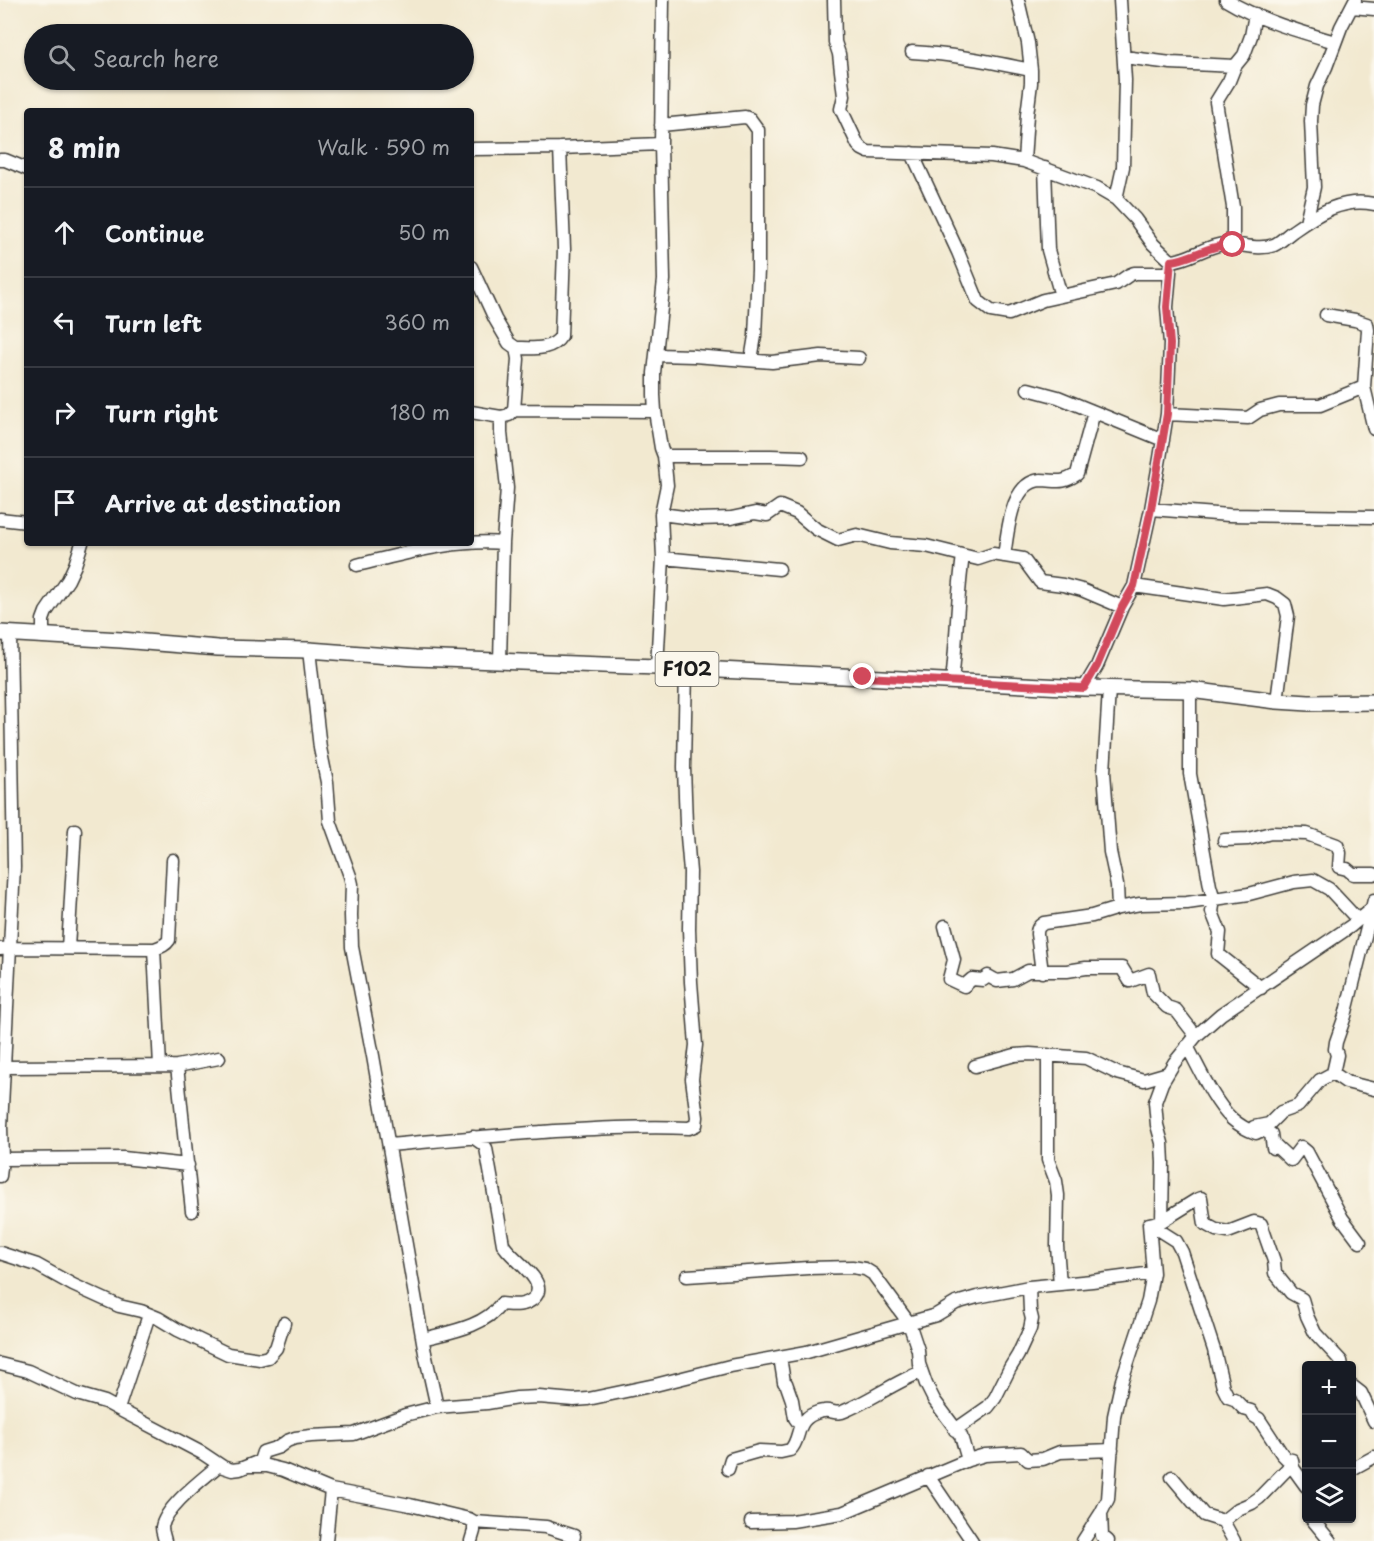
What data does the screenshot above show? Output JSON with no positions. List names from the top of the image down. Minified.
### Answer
{"streets":{"main road":["F102"]},"page":{"search":"Search here","heading":["8 min","Walk · 590 m"],"list":[["Continue","50 m"],["Turn left","360 m"],["Turn right","180 m"],"Arrive at destination"],"map_buttons":["+","−"]}}
